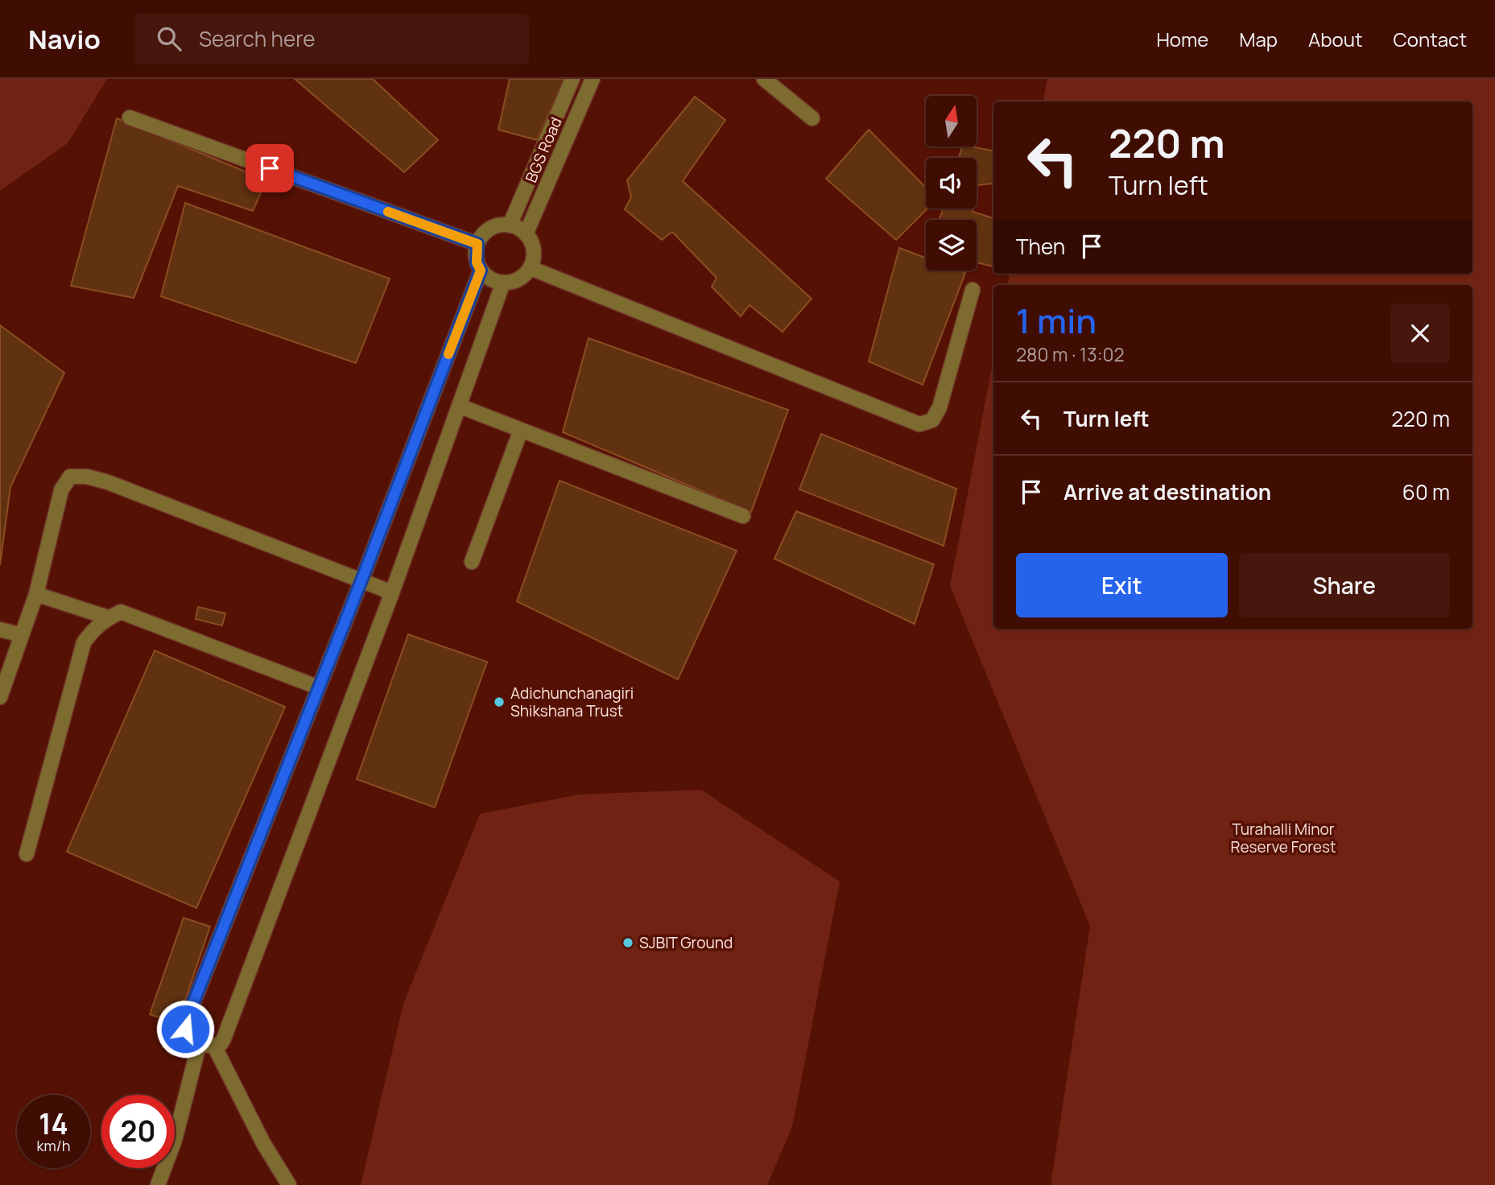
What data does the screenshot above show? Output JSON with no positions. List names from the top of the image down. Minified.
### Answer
{"streets":{"lane":["BGS Road"]},"parks":["Turahalli Minor Reserve Forest"],"places":["Adichunchanagiri Shikshana Trust","SJBIT Ground"],"north":"top","page":{"header":"Navio","search":"Search here","nav":["Home","Map","About","Contact"],"turn":["220 m","Turn left"],"then":"Then","heading":["1 min","280 m · 13:02"],"list":[{"name":"Turn left","value":"220 m"},{"name":"Arrive at destination","value":"60 m"}],"buttons":["Exit","Share"],"speed":"14 km/h","limit":"20"}}
